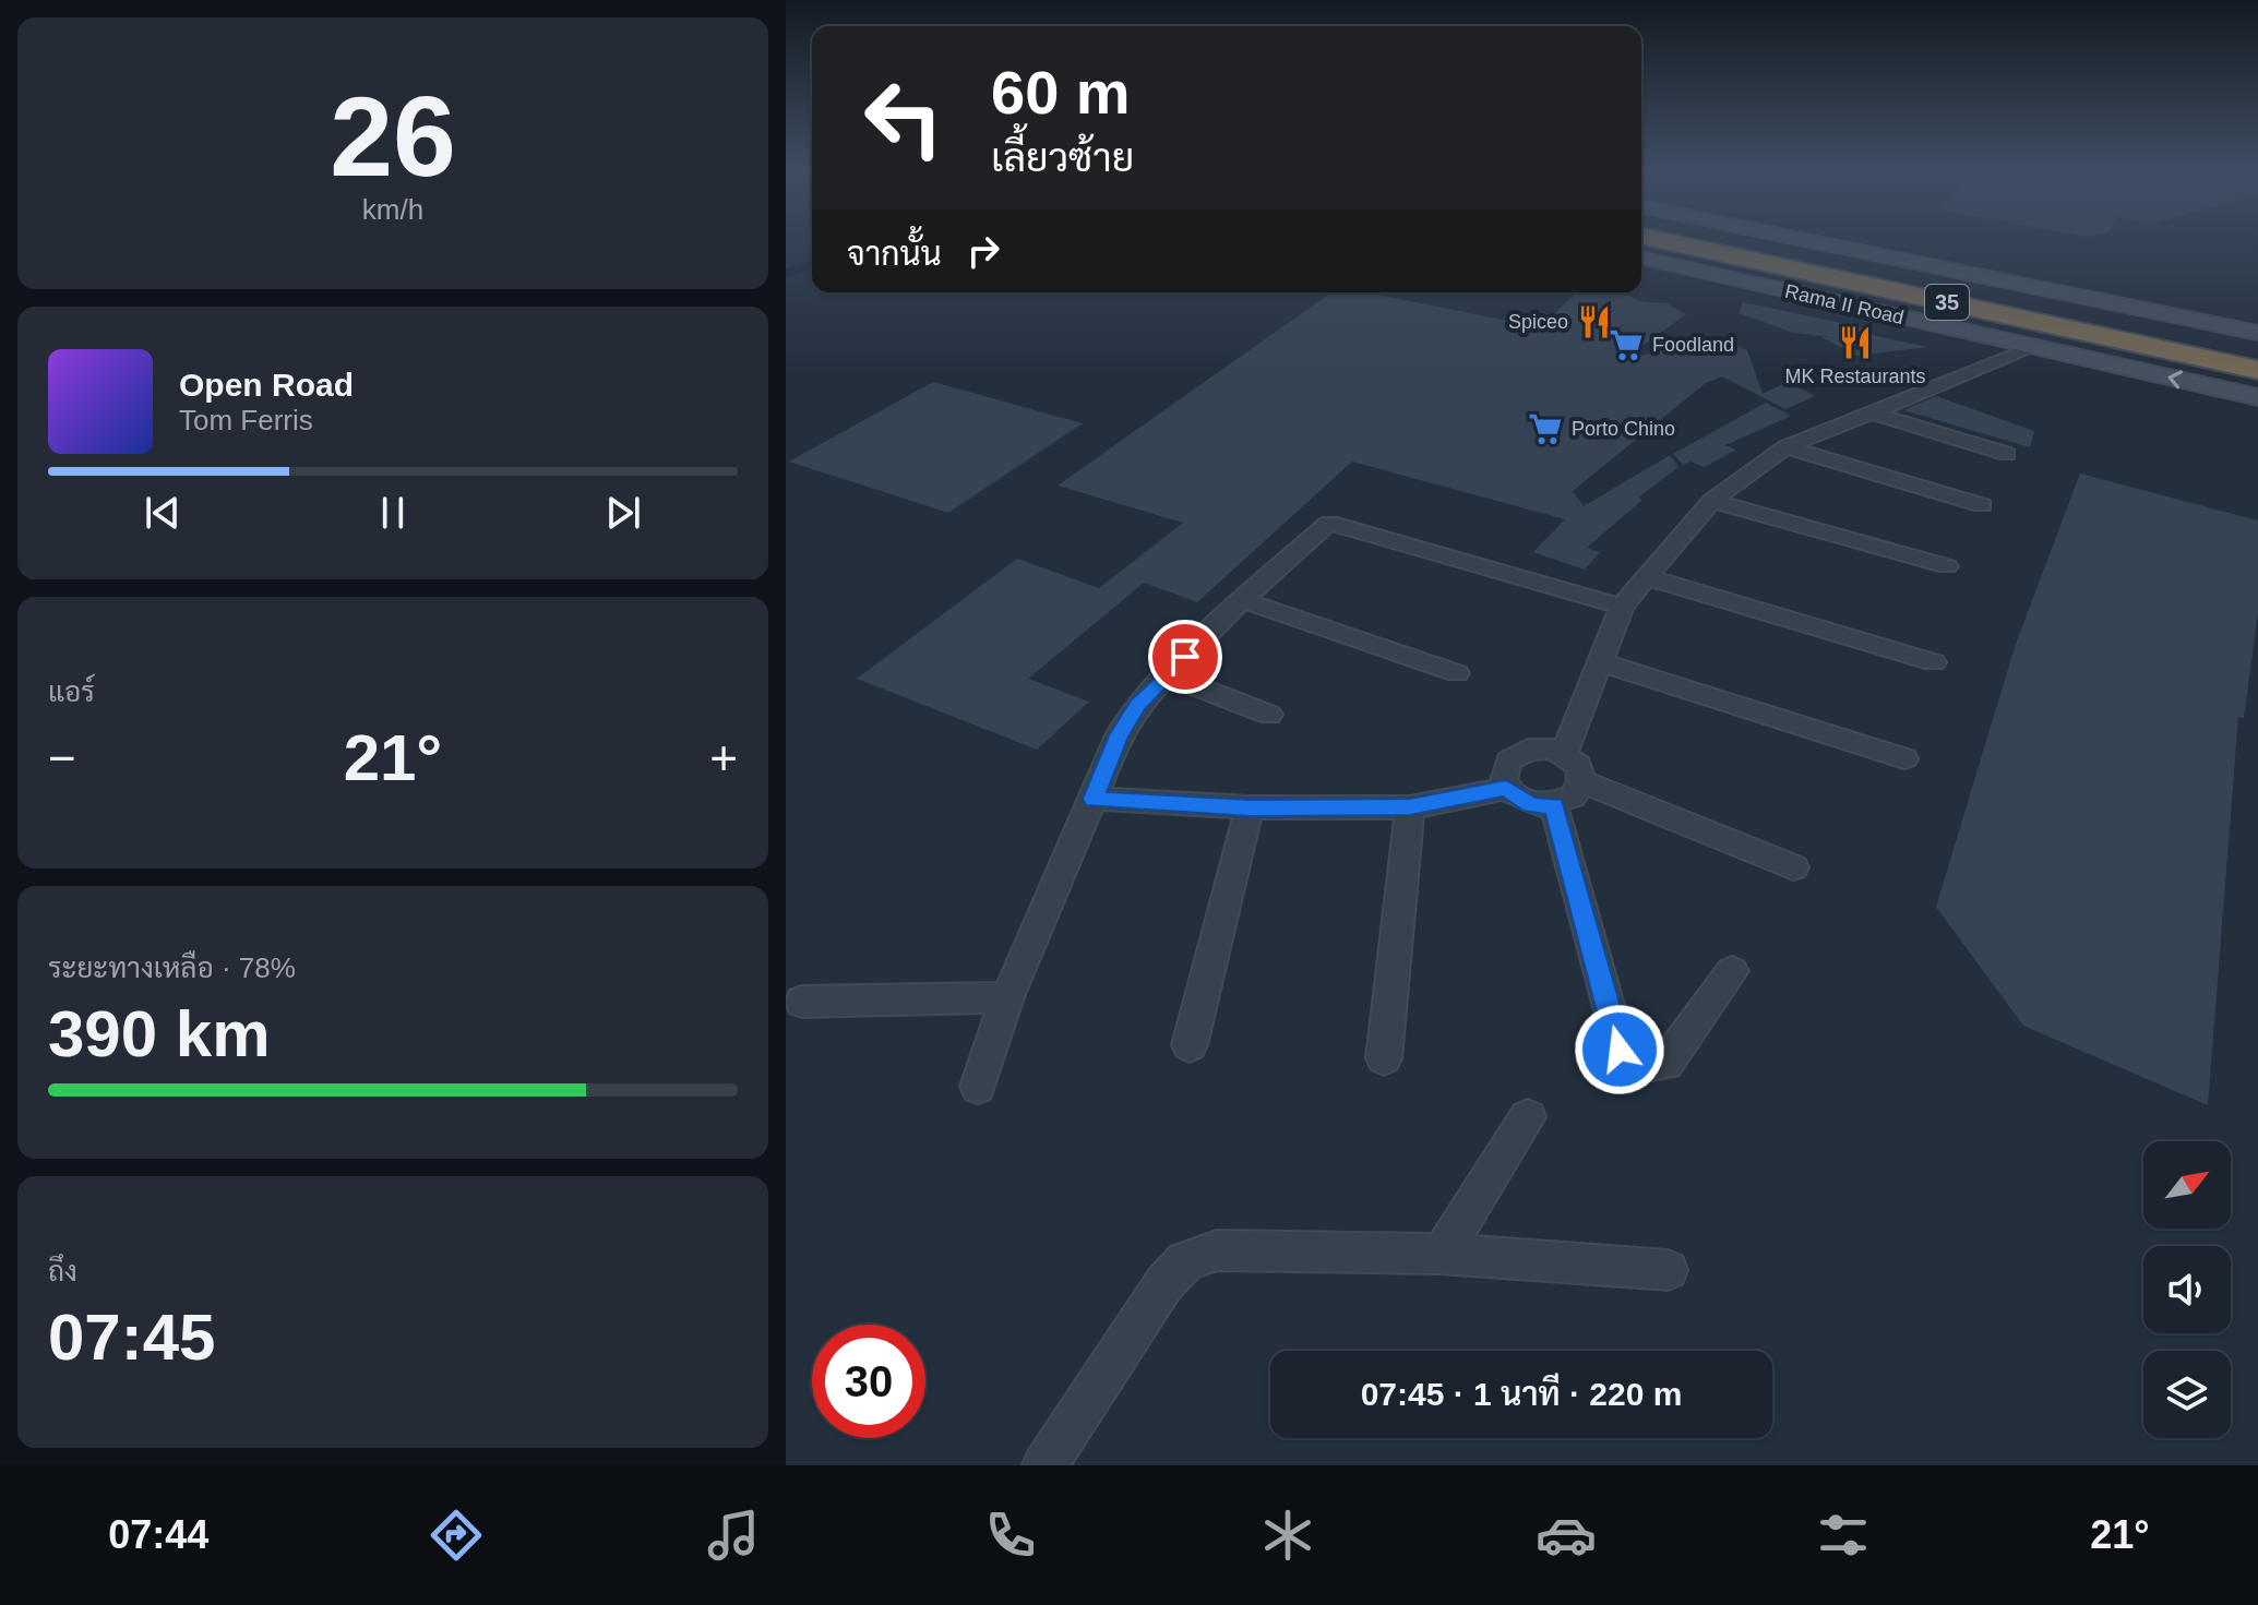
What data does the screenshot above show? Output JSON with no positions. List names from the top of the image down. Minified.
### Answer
{"streets":{"highway":["35","Rama II Road"]},"places":{"restaurant":["Spiceo","MK Restaurants"],"supermarket":["Foodland","Porto Chino"]},"north":"top right","page":{"tile":[["26","km/h"],"แอร์",["ระยะทางเหลือ · 78%","390 km"],["ถึง","07:45"]],"turn":["60 m","เลี้ยวซ้าย"],"then":"จากนั้น","song":["Open Road","Tom Ferris"],"heat":["−","21°","+"],"limit":"30","trip":"07:45 · 1 นาที · 220 m","tabs":["07:44","21°"]}}
